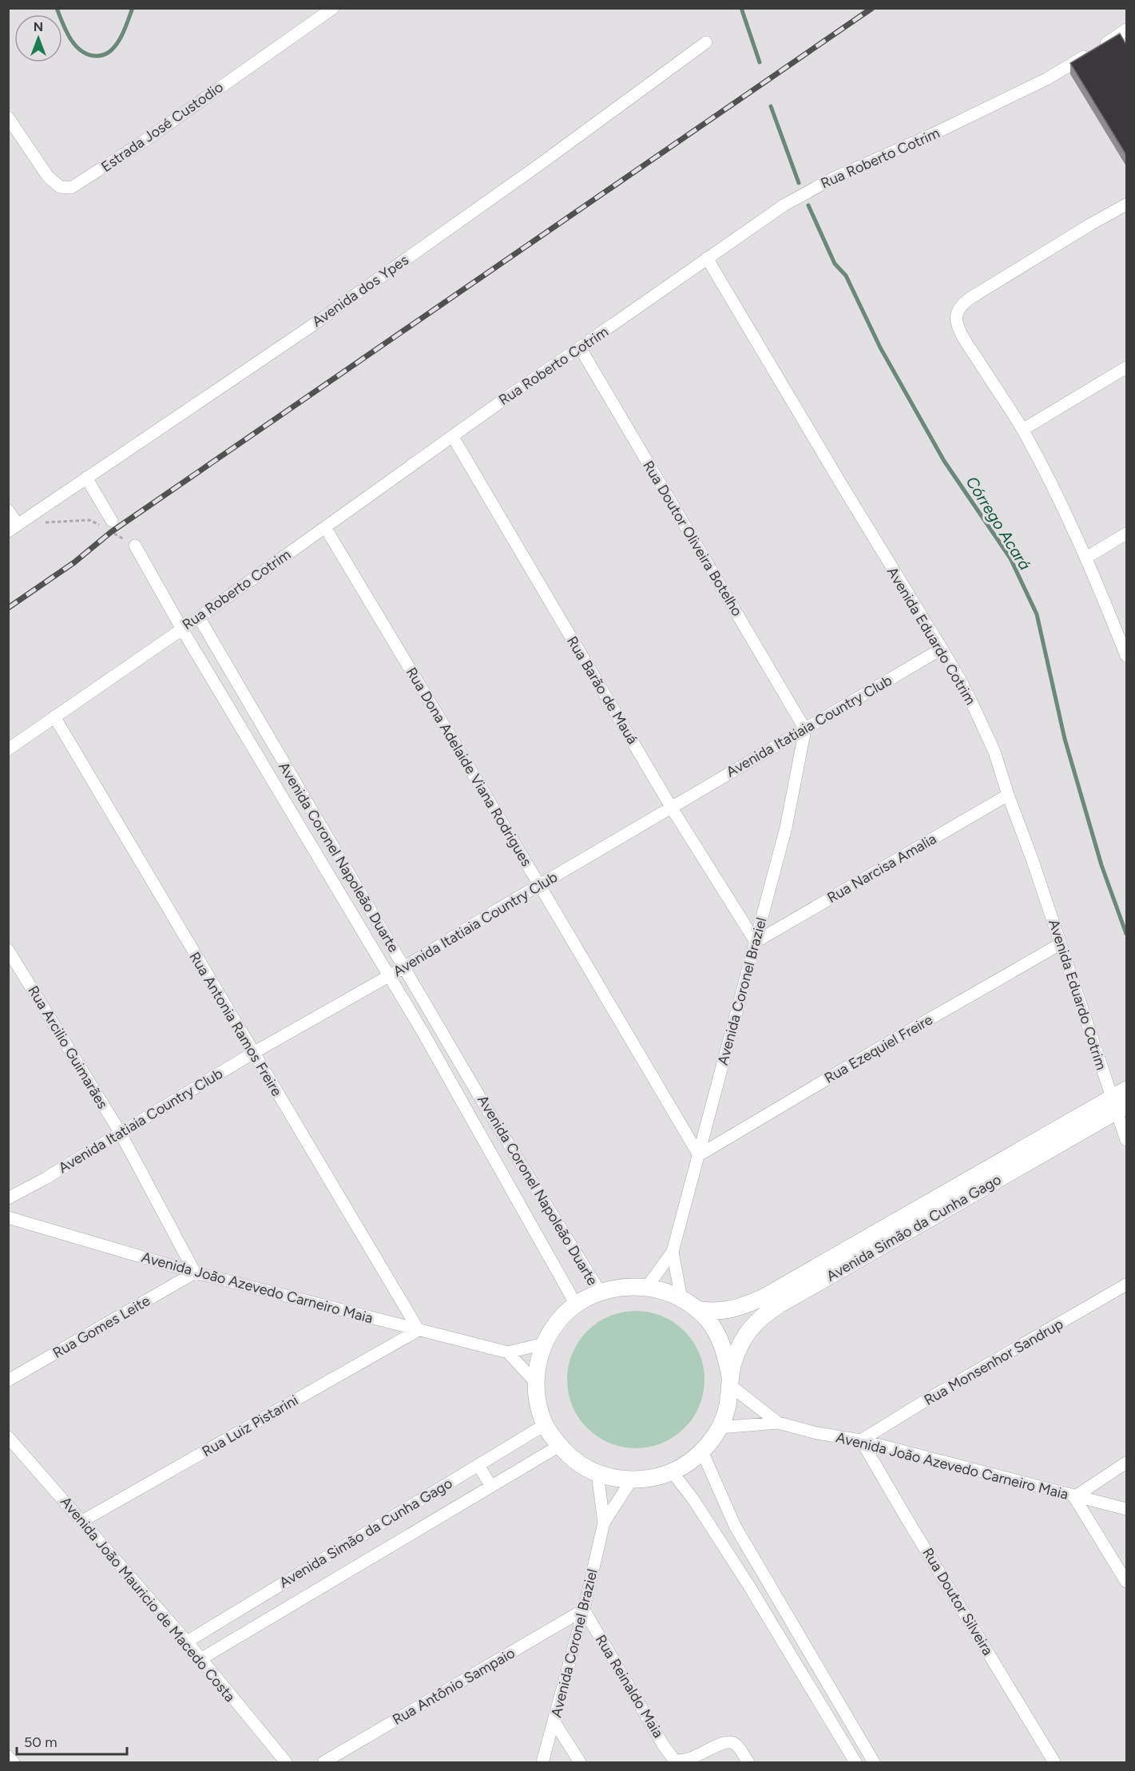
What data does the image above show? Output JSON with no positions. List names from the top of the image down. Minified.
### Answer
{"streets":{"street":["Estrada José Custodio","Rua Roberto Cotrim","Avenida dos Ypes","Rua Doutor Oliveira Botelho","Avenida Eduardo Cotrim","Rua Barão de Mauá","Avenida Itatiaia Country Club","Rua Dona Adelaide Viana Rodrigues","Avenida Coronel Napoleão Duarte","Rua Narcisa Amalia","Avenida Coronel Braziel","Rua Antonia Ramos Freire","Rua Arcilio Guimarães","Rua Ezequiel Freire","Avenida Simão da Cunha Gago","Avenida João Azevedo Carneiro Maia","Rua Gomes Leite","Rua Monsenhor Sandrup","Rua Luiz Pistarini","Avenida João Mauricio de Macedo Costa","Rua Doutor Silveira","Rua Antônio Sampaio","Rua Reinaldo Maia"]},"crossings":[["Rua Roberto Cotrim","Rua Doutor Oliveira Botelho"],["Rua Roberto Cotrim","Avenida Eduardo Cotrim"],["Rua Roberto Cotrim","Rua Barão de Mauá"],["Rua Roberto Cotrim","Rua Dona Adelaide Viana Rodrigues"],["Rua Roberto Cotrim","Avenida Coronel Napoleão Duarte"],["Rua Roberto Cotrim","Rua Antonia Ramos Freire"],["Rua Doutor Oliveira Botelho","Avenida Itatiaia Country Club"],["Rua Doutor Oliveira Botelho","Avenida Coronel Braziel"],["Avenida Eduardo Cotrim","Avenida Itatiaia Country Club"],["Avenida Eduardo Cotrim","Rua Narcisa Amalia"],["Avenida Eduardo Cotrim","Rua Ezequiel Freire"],["Avenida Eduardo Cotrim","Avenida Simão da Cunha Gago"],["Rua Barão de Mauá","Avenida Itatiaia Country Club"],["Rua Barão de Mauá","Rua Narcisa Amalia"],["Rua Barão de Mauá","Avenida Coronel Braziel"],["Avenida Itatiaia Country Club","Rua Dona Adelaide Viana Rodrigues"],["Avenida Itatiaia Country Club","Avenida Coronel Napoleão Duarte"],["Avenida Itatiaia Country Club","Avenida Coronel Braziel"],["Avenida Itatiaia Country Club","Rua Antonia Ramos Freire"],["Avenida Itatiaia Country Club","Rua Arcilio Guimarães"],["Rua Dona Adelaide Viana Rodrigues","Avenida Coronel Braziel"],["Rua Dona Adelaide Viana Rodrigues","Rua Ezequiel Freire"],["Avenida Coronel Napoleão Duarte","Avenida Simão da Cunha Gago"],["Rua Narcisa Amalia","Avenida Coronel Braziel"],["Avenida Coronel Braziel","Rua Ezequiel Freire"],["Avenida Coronel Braziel","Avenida Simão da Cunha Gago"],["Avenida Coronel Braziel","Rua Antônio Sampaio"],["Avenida Coronel Braziel","Rua Reinaldo Maia"],["Rua Antonia Ramos Freire","Avenida João Azevedo Carneiro Maia"],["Rua Antonia Ramos Freire","Rua Luiz Pistarini"],["Rua Arcilio Guimarães","Avenida João Azevedo Carneiro Maia"],["Rua Arcilio Guimarães","Rua Gomes Leite"],["Avenida Simão da Cunha Gago","Avenida João Azevedo Carneiro Maia"],["Avenida Simão da Cunha Gago","Avenida João Mauricio de Macedo Costa"],["Avenida João Azevedo Carneiro Maia","Rua Gomes Leite"],["Avenida João Azevedo Carneiro Maia","Rua Monsenhor Sandrup"],["Avenida João Azevedo Carneiro Maia","Rua Luiz Pistarini"],["Avenida João Azevedo Carneiro Maia","Rua Doutor Silveira"],["Rua Monsenhor Sandrup","Rua Doutor Silveira"],["Rua Luiz Pistarini","Avenida João Mauricio de Macedo Costa"],["Rua Antônio Sampaio","Rua Reinaldo Maia"]],"water":["Córrego Acará"],"scale_bar":"50 m","north":"top"}
